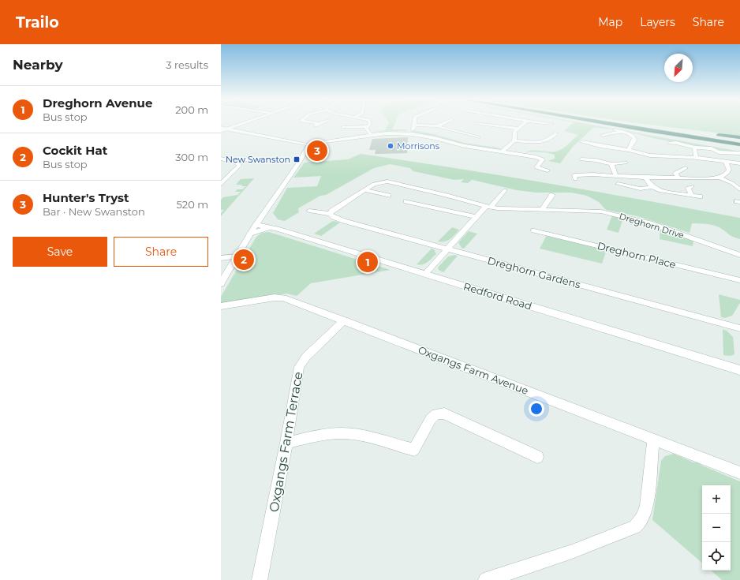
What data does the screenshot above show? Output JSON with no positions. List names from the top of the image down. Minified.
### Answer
{"streets":{"main road":["Redford Road"],"street":["Dreghorn Drive","Dreghorn Place","Dreghorn Gardens","Oxgangs Farm Avenue","Oxgangs Farm Terrace"]},"crossings":[["Dreghorn Drive","Dreghorn Gardens"],["Oxgangs Farm Avenue","Oxgangs Farm Terrace"]],"places":{"other":["Morrisons"],"transit":["New Swanston"]},"north":"bottom left","page":{"header":"Trailo","nav":["Map","Layers","Share"],"heading":["Nearby","3 results"],"list":[{"mark":"1","name":"Dreghorn Avenue","note":"Bus stop","value":"200 m"},{"mark":"2","name":"Cockit Hat","note":"Bus stop","value":"300 m"},{"mark":"3","name":"Hunter's Tryst","note":"Bar · New Swanston","value":"520 m"}],"pins":["3","2","1"],"buttons":["Save","Share"],"map_buttons":["+","−"]}}
